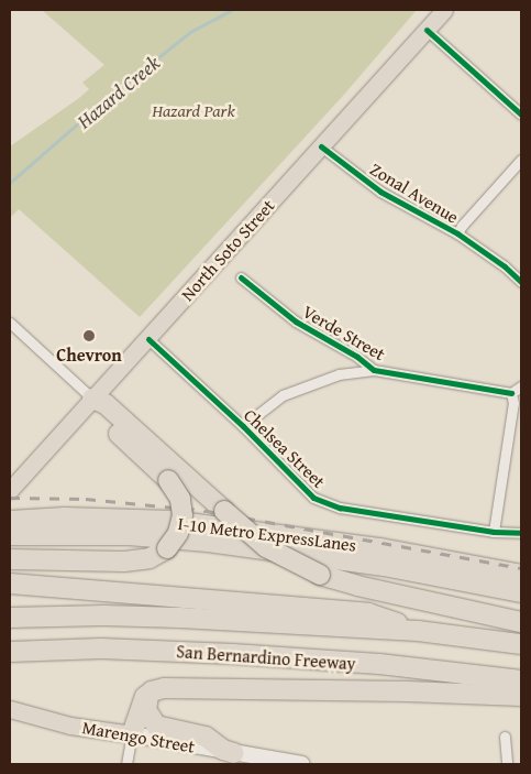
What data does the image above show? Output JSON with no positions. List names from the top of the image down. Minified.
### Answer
{"streets":{"highway":["I-10 Metro ExpressLanes","San Bernardino Freeway"],"main road":["North Soto Street","Marengo Street"],"street":["Zonal Avenue","Verde Street","Chelsea Street"]},"crossings":[["Zonal Avenue","North Soto Street"],["North Soto Street","Chelsea Street"]],"water":["Hazard Creek"],"parks":["Hazard Park"],"places":["Chevron"]}
